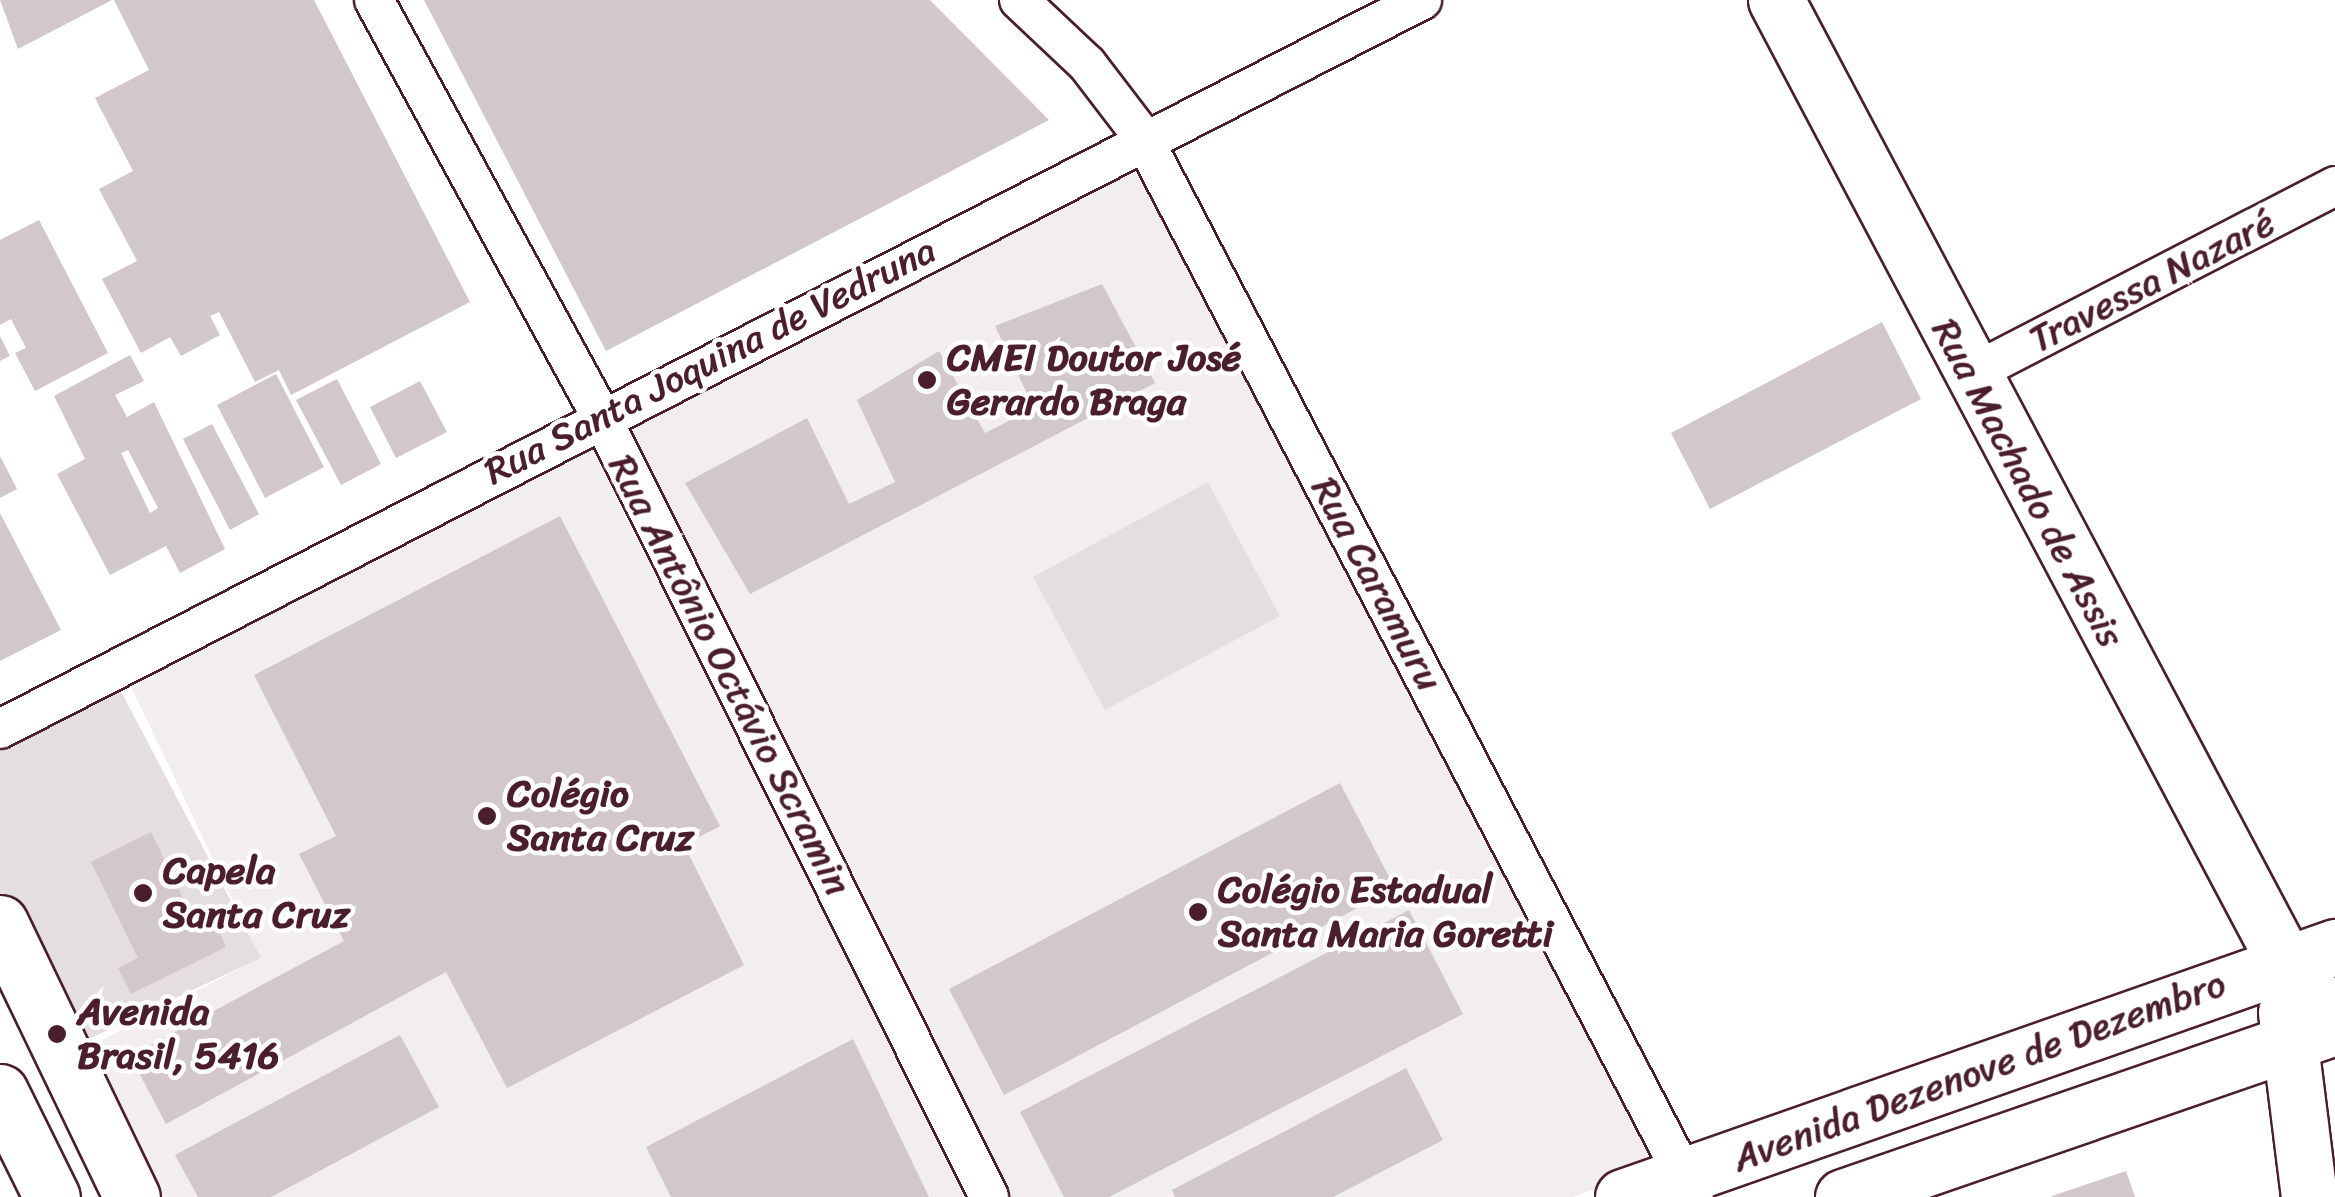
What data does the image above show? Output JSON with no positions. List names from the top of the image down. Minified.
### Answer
{"streets":{"main road":["Rua Machado de Assis","Avenida Dezenove de Dezembro"],"street":["Travessa Nazaré","Rua Santa Joquina de Vedruna","Rua Caramuru","Rua Antônio Octávio Scramin"]},"crossings":[["Travessa Nazaré","Rua Machado de Assis"],["Rua Santa Joquina de Vedruna","Rua Caramuru"],["Rua Santa Joquina de Vedruna","Rua Antônio Octávio Scramin"],["Rua Machado de Assis","Avenida Dezenove de Dezembro"],["Rua Caramuru","Avenida Dezenove de Dezembro"]],"places":["CMEI Doutor José Gerardo Braga","Colégio Santa Cruz","Capela Santa Cruz","Colégio Estadual Santa Maria Goretti","Avenida Brasil, 5416"]}
